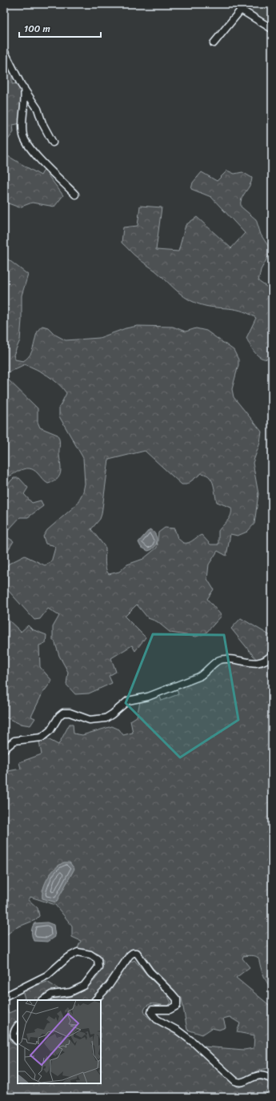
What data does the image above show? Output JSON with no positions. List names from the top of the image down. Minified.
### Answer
{"scale_bar":"100 m"}
